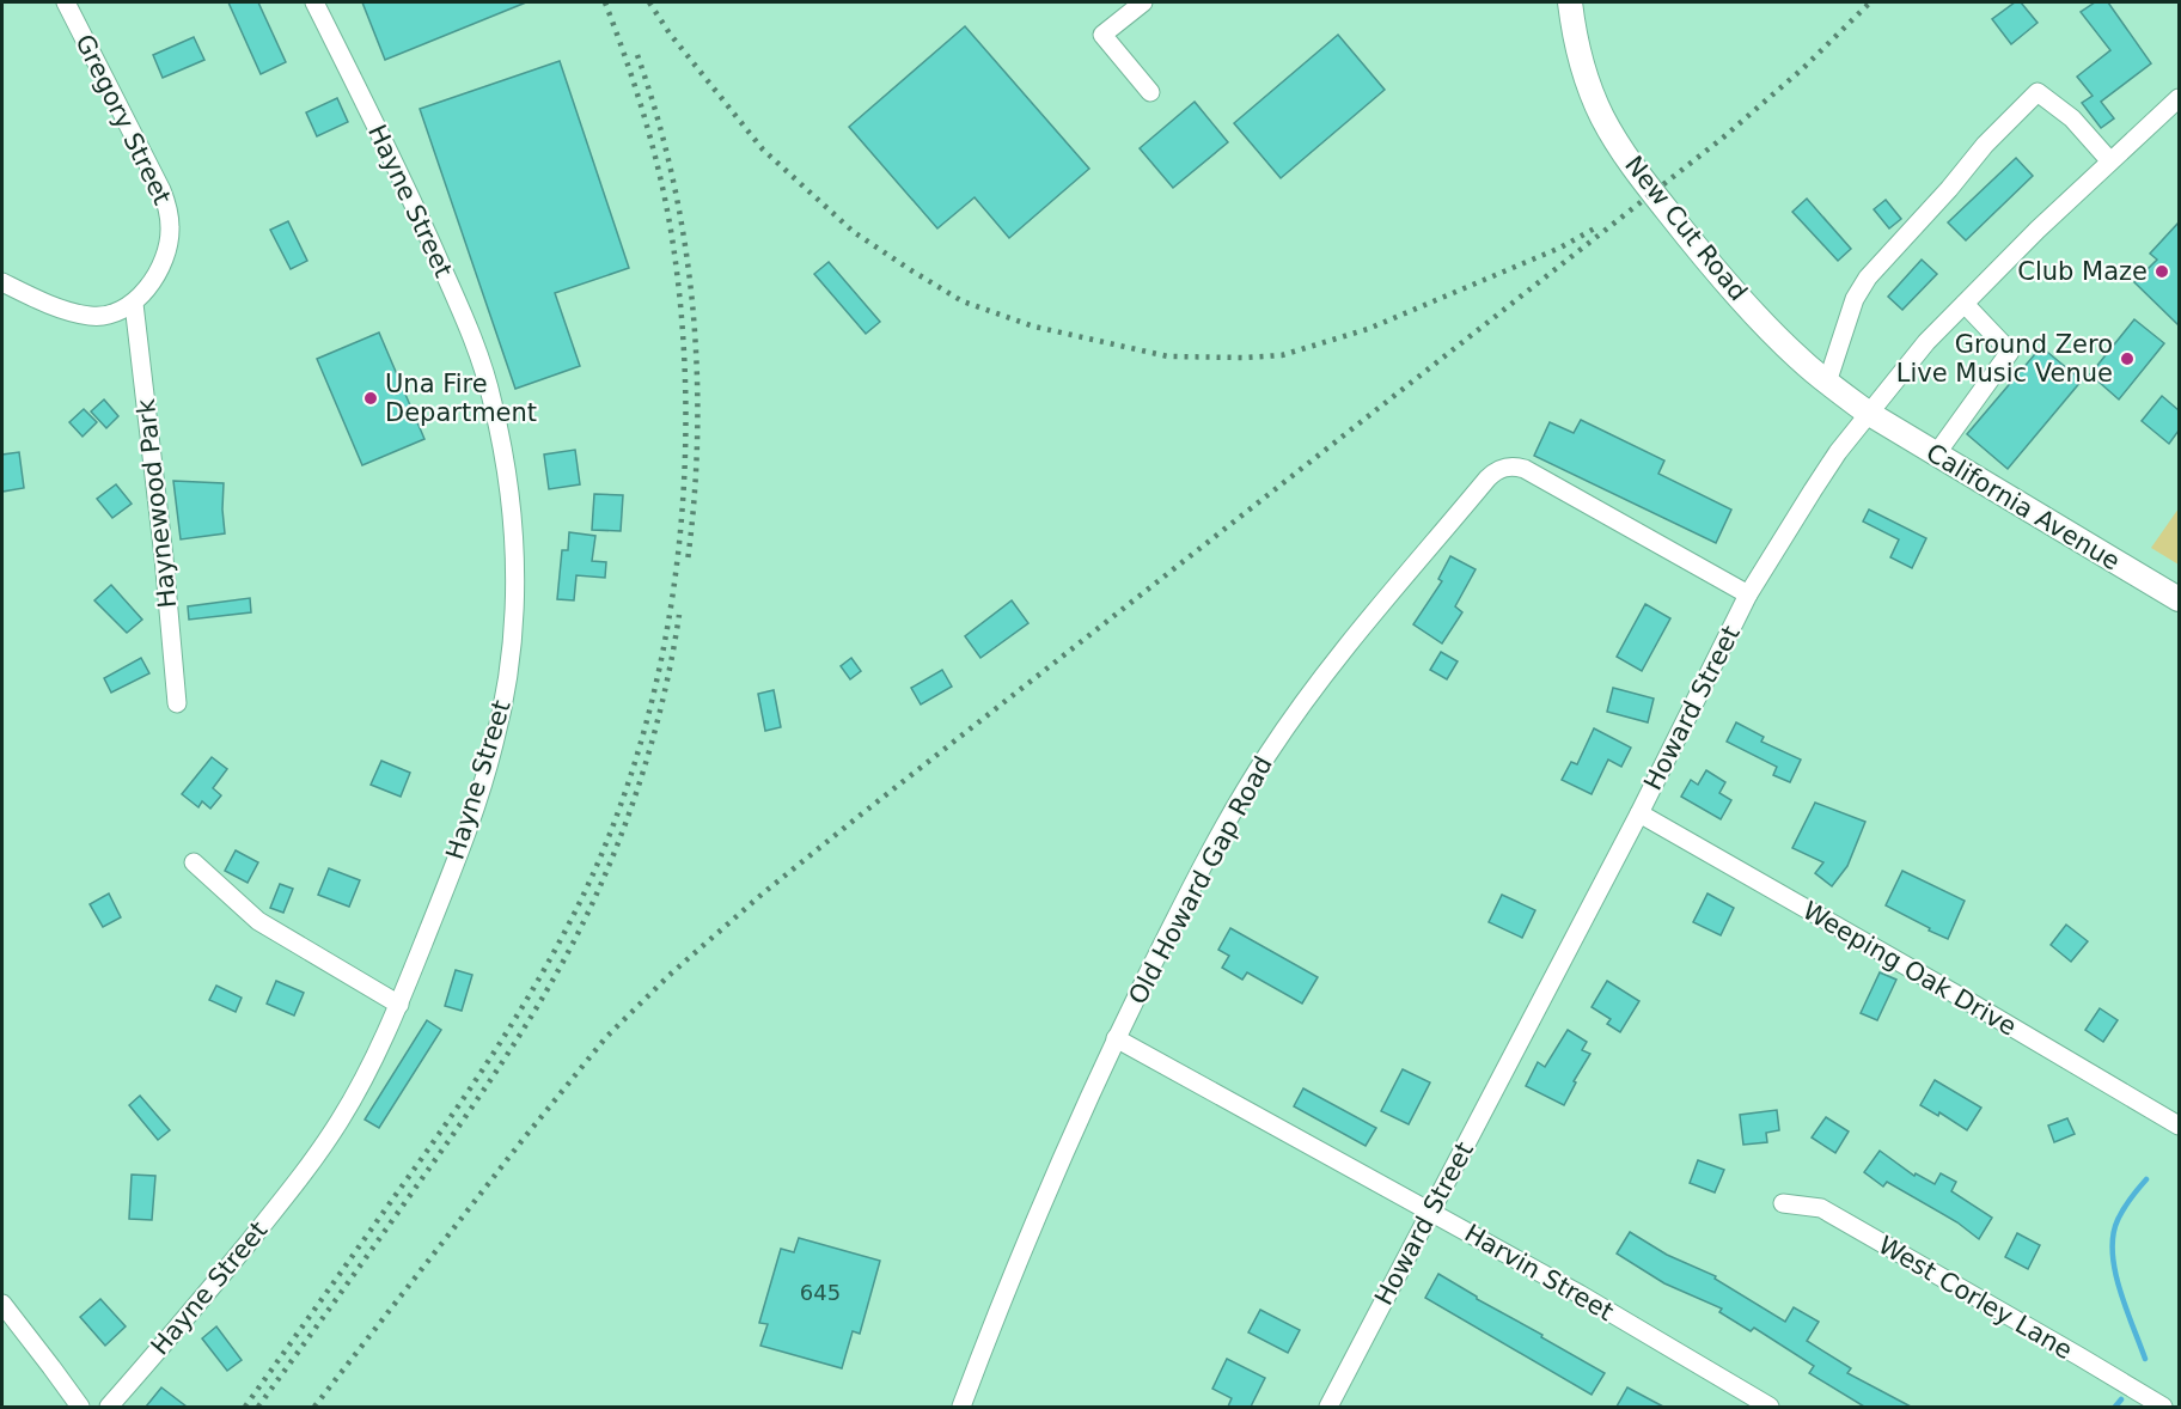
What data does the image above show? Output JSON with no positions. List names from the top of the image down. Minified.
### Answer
{"streets":{"main road":["New Cut Road","California Avenue"],"street":["Gregory Street","Hayne Street","Haynewood Park","Howard Street","Old Howard Gap Road","Weeping Oak Drive","Harvin Street","West Corley Lane"]},"crossings":[["Gregory Street","Haynewood Park"],["New Cut Road","California Avenue"],["New Cut Road","Howard Street"],["California Avenue","Howard Street"],["Howard Street","Old Howard Gap Road"],["Howard Street","Weeping Oak Drive"],["Howard Street","Harvin Street"],["Old Howard Gap Road","Harvin Street"]],"places":["Club Maze","Ground Zero Live Music Venue","Una Fire Department"],"house_numbers":["645"]}
